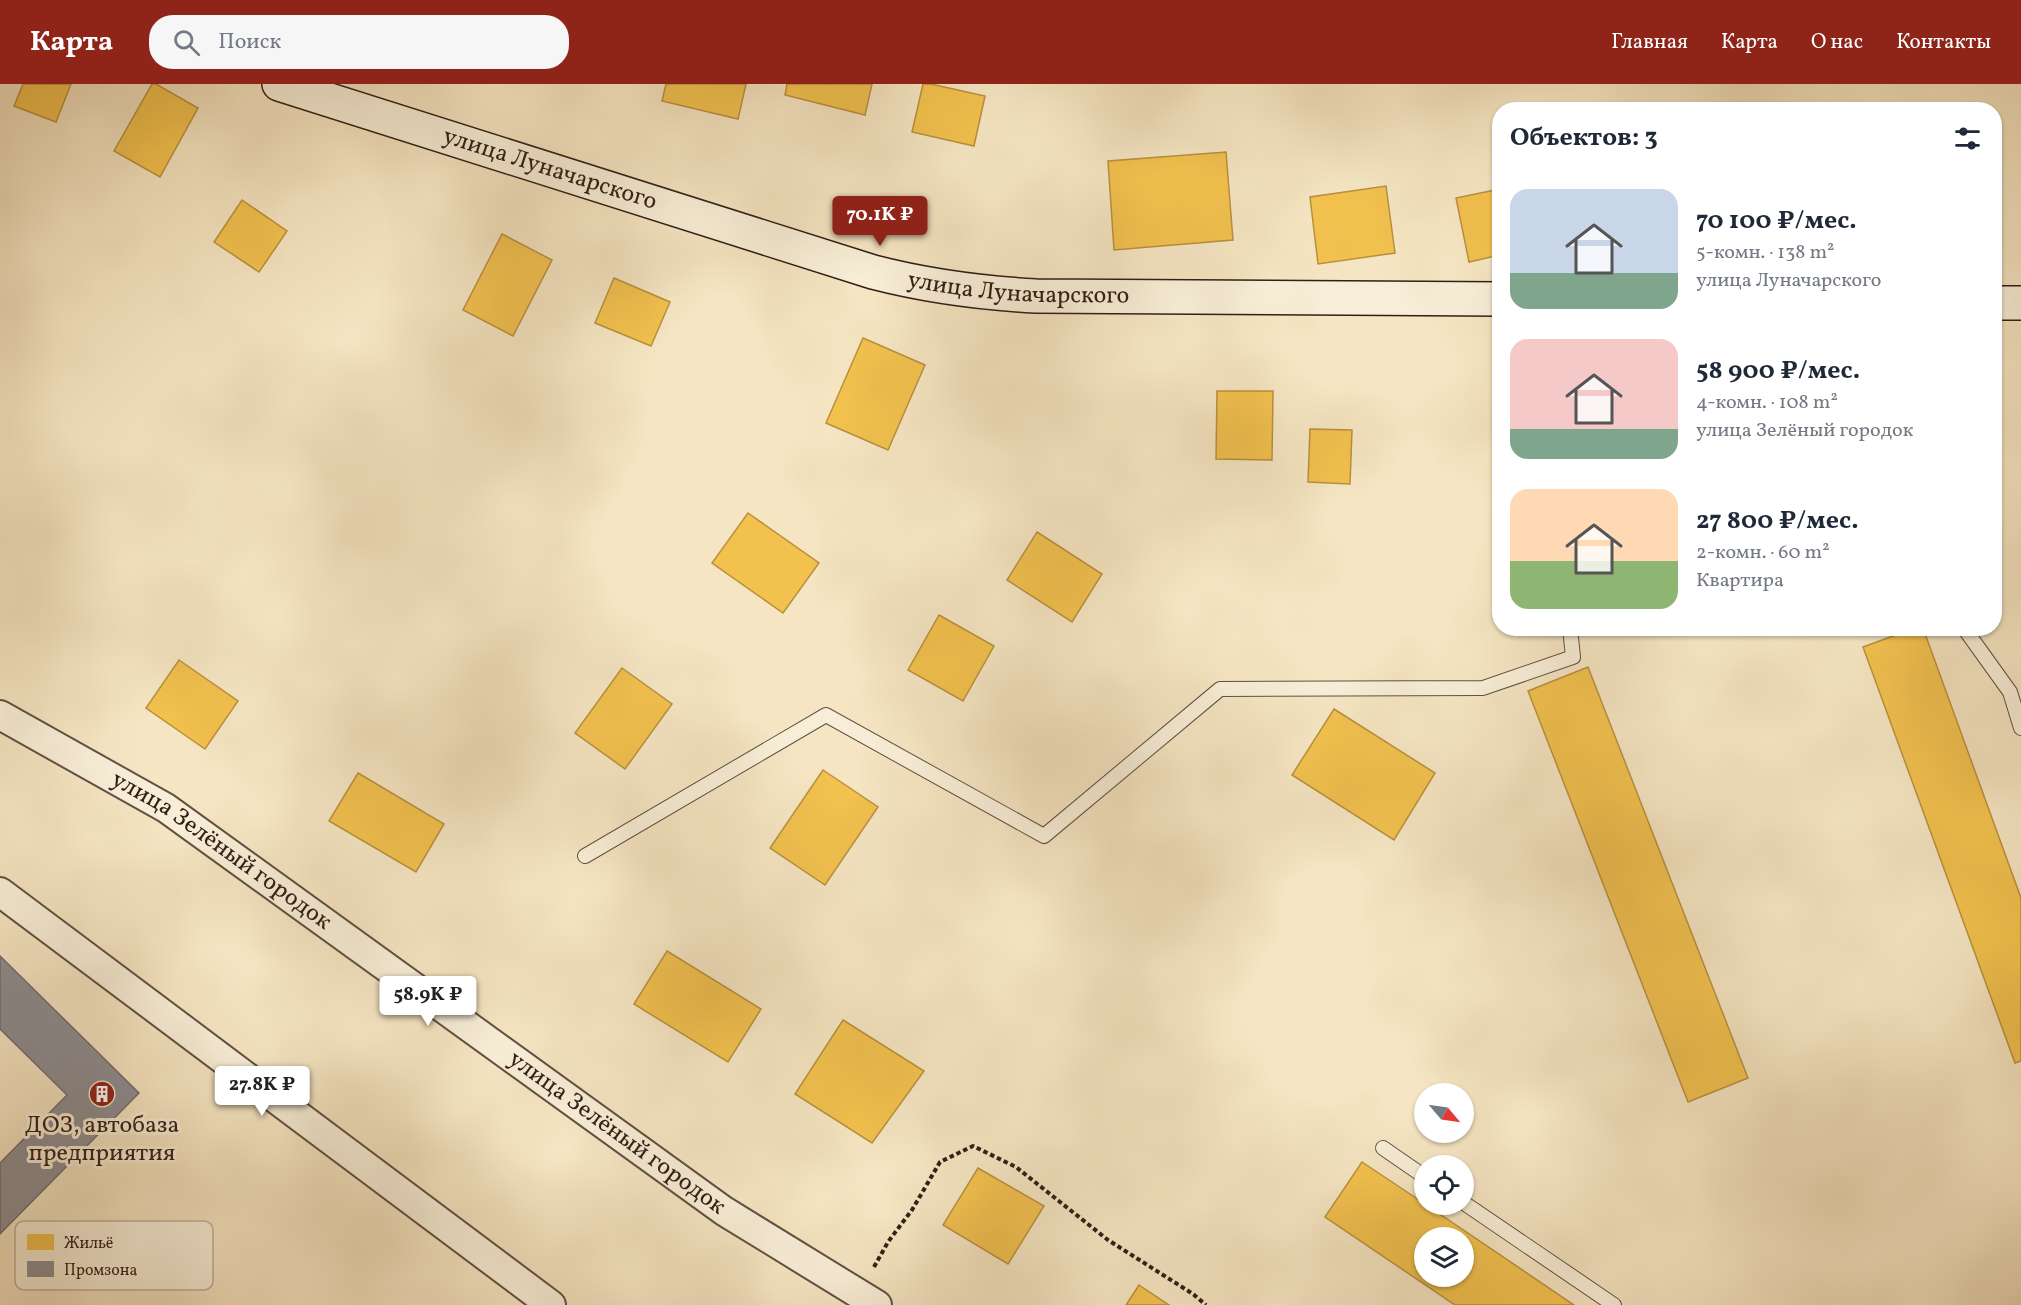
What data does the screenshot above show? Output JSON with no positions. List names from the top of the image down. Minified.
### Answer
{"streets":{"street":["улица Луначарского","улица Зелёный городок"]},"places":{"building":["ДОЗ, автобаза предприятия"]},"legend":["Жильё","Промзона"],"north":"bottom right","page":{"header":"Карта","search":"Поиск","nav":["Главная","Карта","О нас","Контакты"],"heading":"Объектов: 3","list":[{"name":"70 100 ₽/мес.","note":"5-комн. · 138 m² · улица Луначарского"},{"name":"58 900 ₽/мес.","note":"4-комн. · 108 m² · улица Зелёный городок"},{"name":"27 800 ₽/мес.","note":"2-комн. · 60 m² · Квартира"}],"price":["70.1K ₽","58.9K ₽","27.8K ₽"]}}
